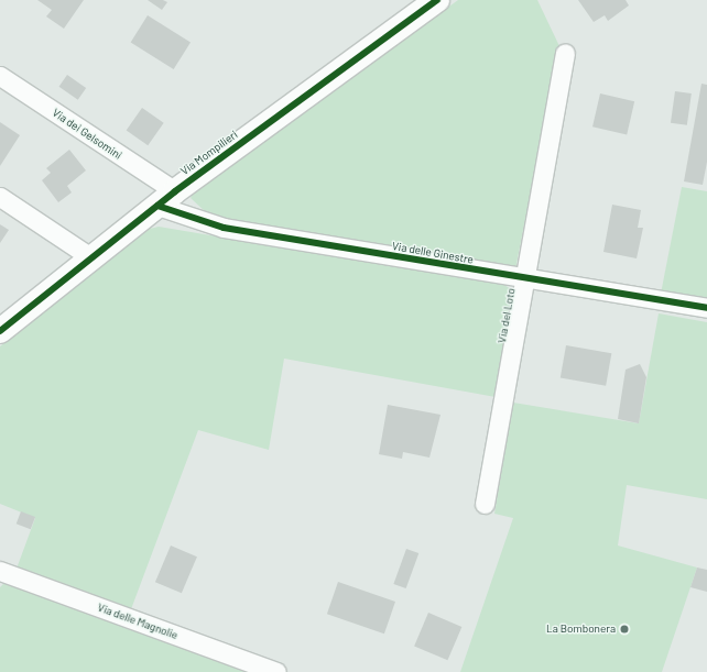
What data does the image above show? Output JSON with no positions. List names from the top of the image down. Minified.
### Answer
{"streets":{"street":["Via dei Gelsomini","Via Mompilieri","Via delle Ginestre","Via del Loto","Via delle Magnolie"]},"crossings":[["Via dei Gelsomini","Via Mompilieri"],["Via dei Gelsomini","Via delle Ginestre"],["Via Mompilieri","Via delle Ginestre"],["Via delle Ginestre","Via del Loto"]],"places":["La Bombonera"]}
